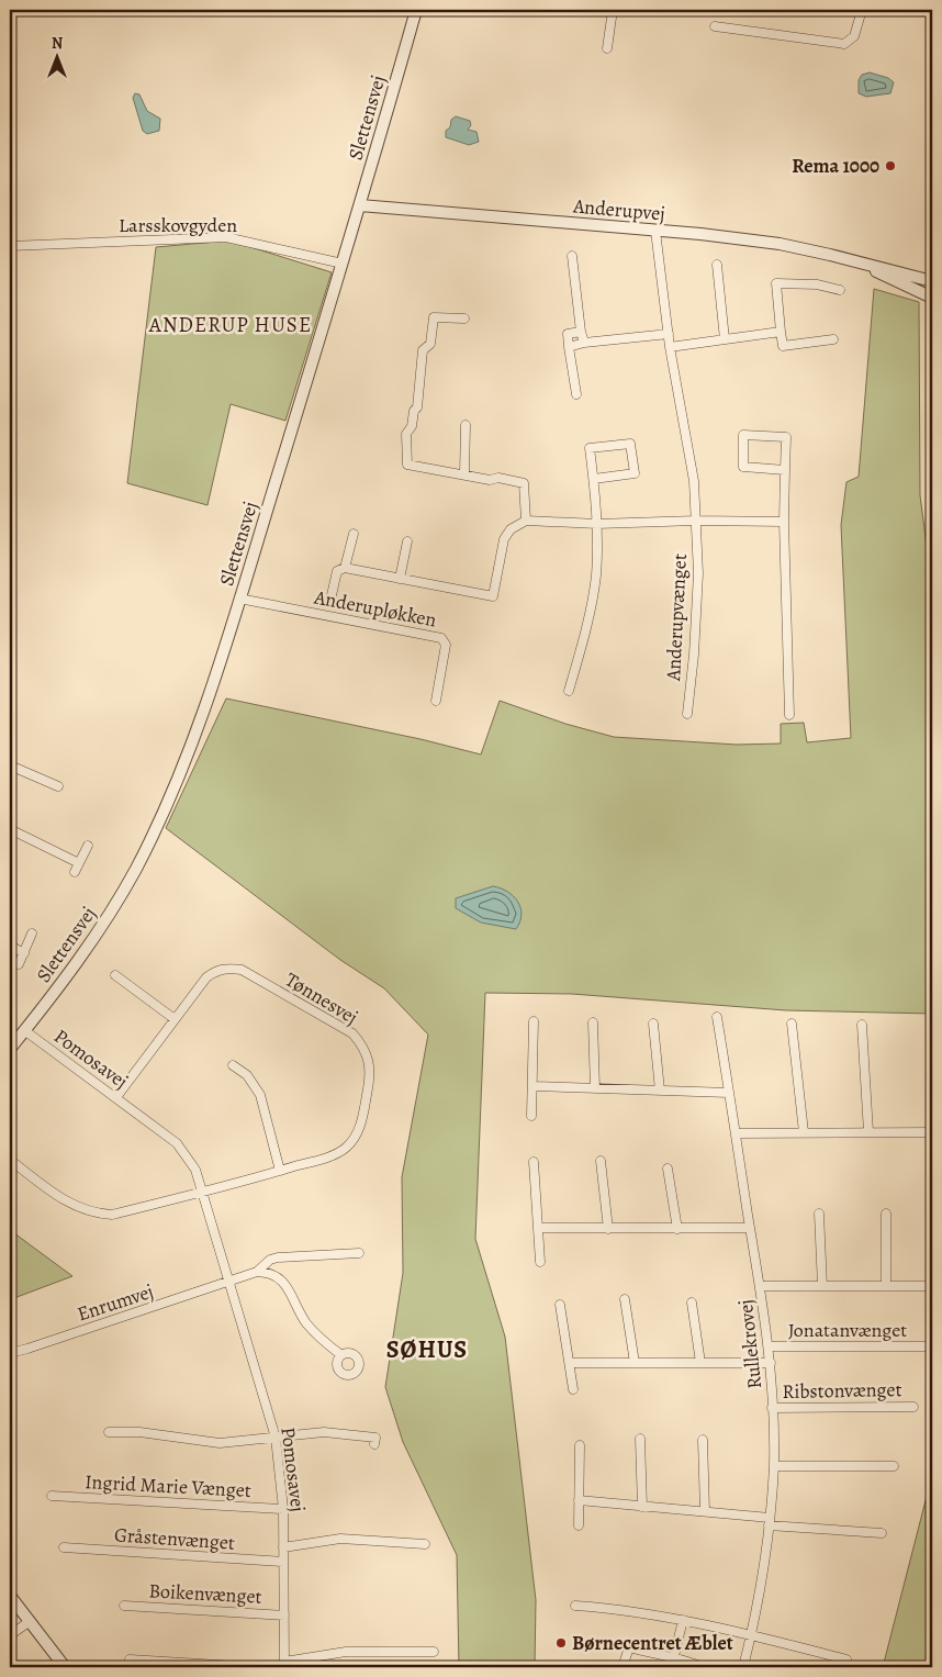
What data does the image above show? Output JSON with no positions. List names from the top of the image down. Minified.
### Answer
{"streets":{"street":["Slettensvej","Anderupvej","Larsskovgyden","Anderupløkken","Anderupvænget","Tønnesvej","Pomosavej","Enrumvej","Jonatanvænget","Rullekrovej","Ribstonvænget","Ingrid Marie Vænget","Gråstenvænget","Boikenvænget"]},"crossings":[["Slettensvej","Anderupvej"],["Slettensvej","Larsskovgyden"],["Slettensvej","Anderupløkken"],["Slettensvej","Pomosavej"],["Anderupvej","Anderupvænget"],["Tønnesvej","Pomosavej"],["Pomosavej","Enrumvej"],["Pomosavej","Ingrid Marie Vænget"],["Pomosavej","Gråstenvænget"],["Pomosavej","Boikenvænget"],["Jonatanvænget","Rullekrovej"],["Rullekrovej","Ribstonvænget"]],"districts":["ANDERUP HUSE","SØHUS"],"places":["Rema 1000","Børnecentret Æblet"],"north":"top"}
